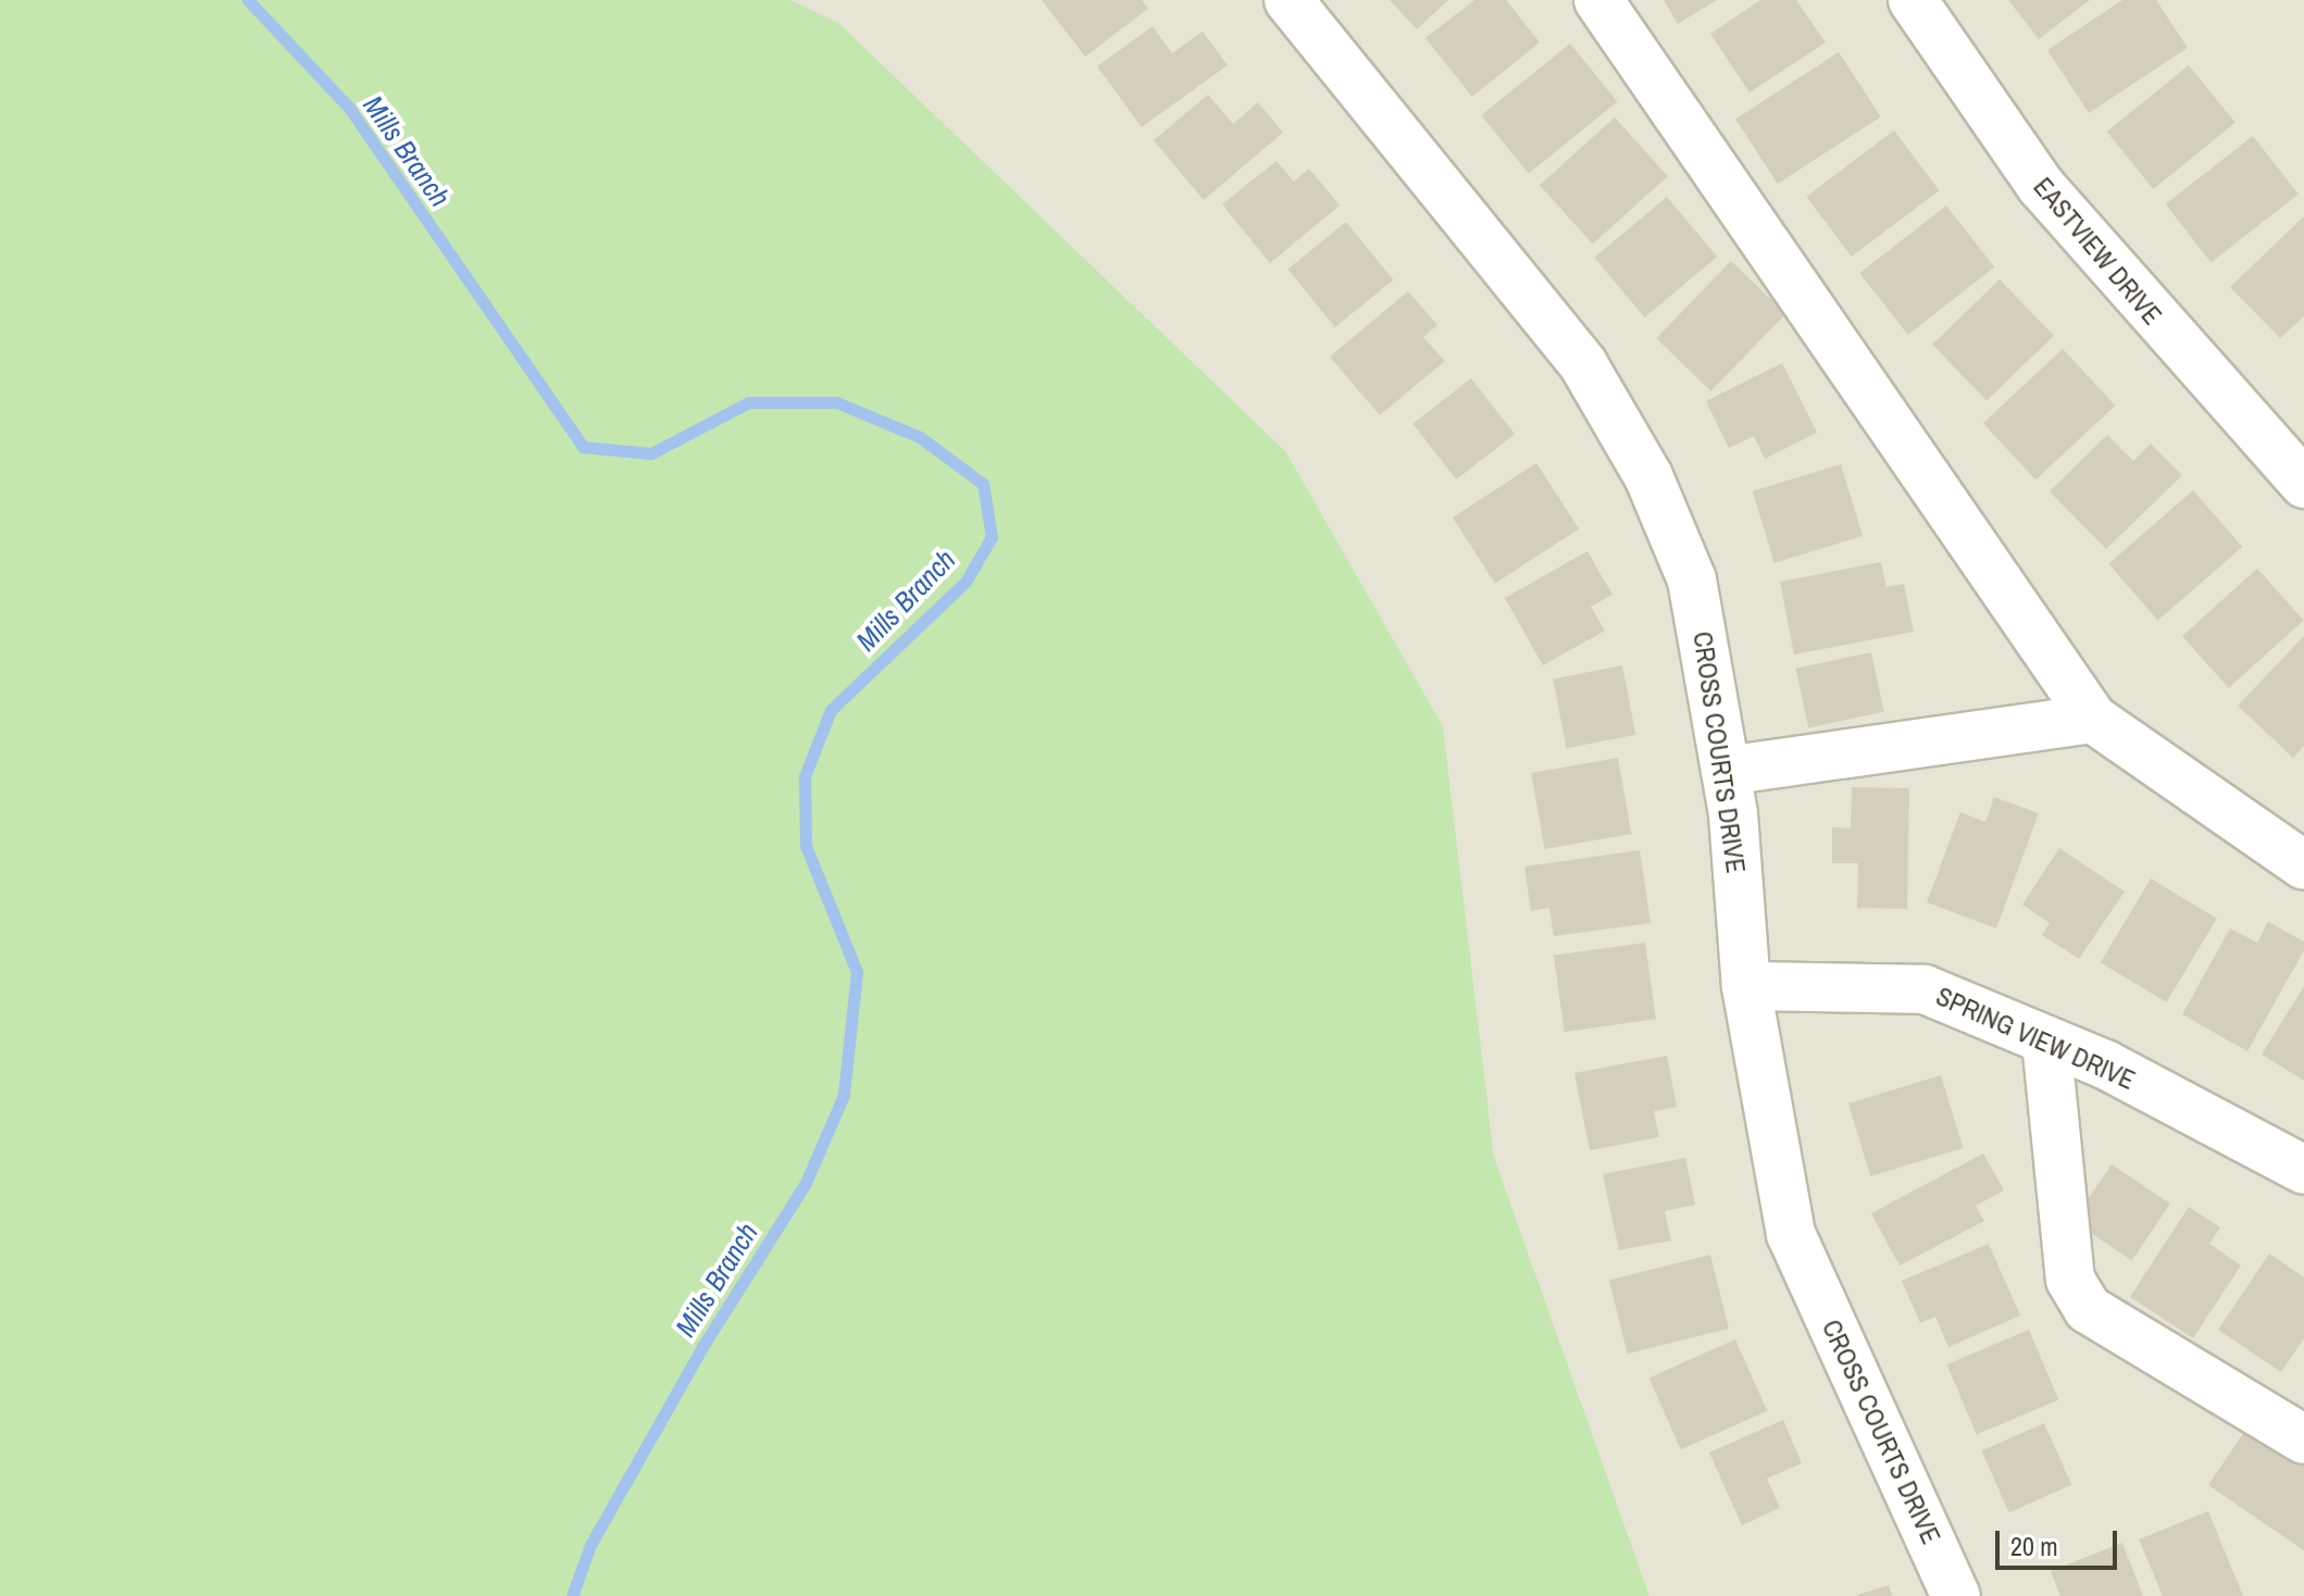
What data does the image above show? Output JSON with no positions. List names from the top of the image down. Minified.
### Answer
{"streets":{"street":["EASTVIEW DRIVE","CROSS COURTS DRIVE","SPRING VIEW DRIVE"]},"crossings":[["CROSS COURTS DRIVE","SPRING VIEW DRIVE"]],"water":["Mills Branch"],"scale_bar":"20 m"}
